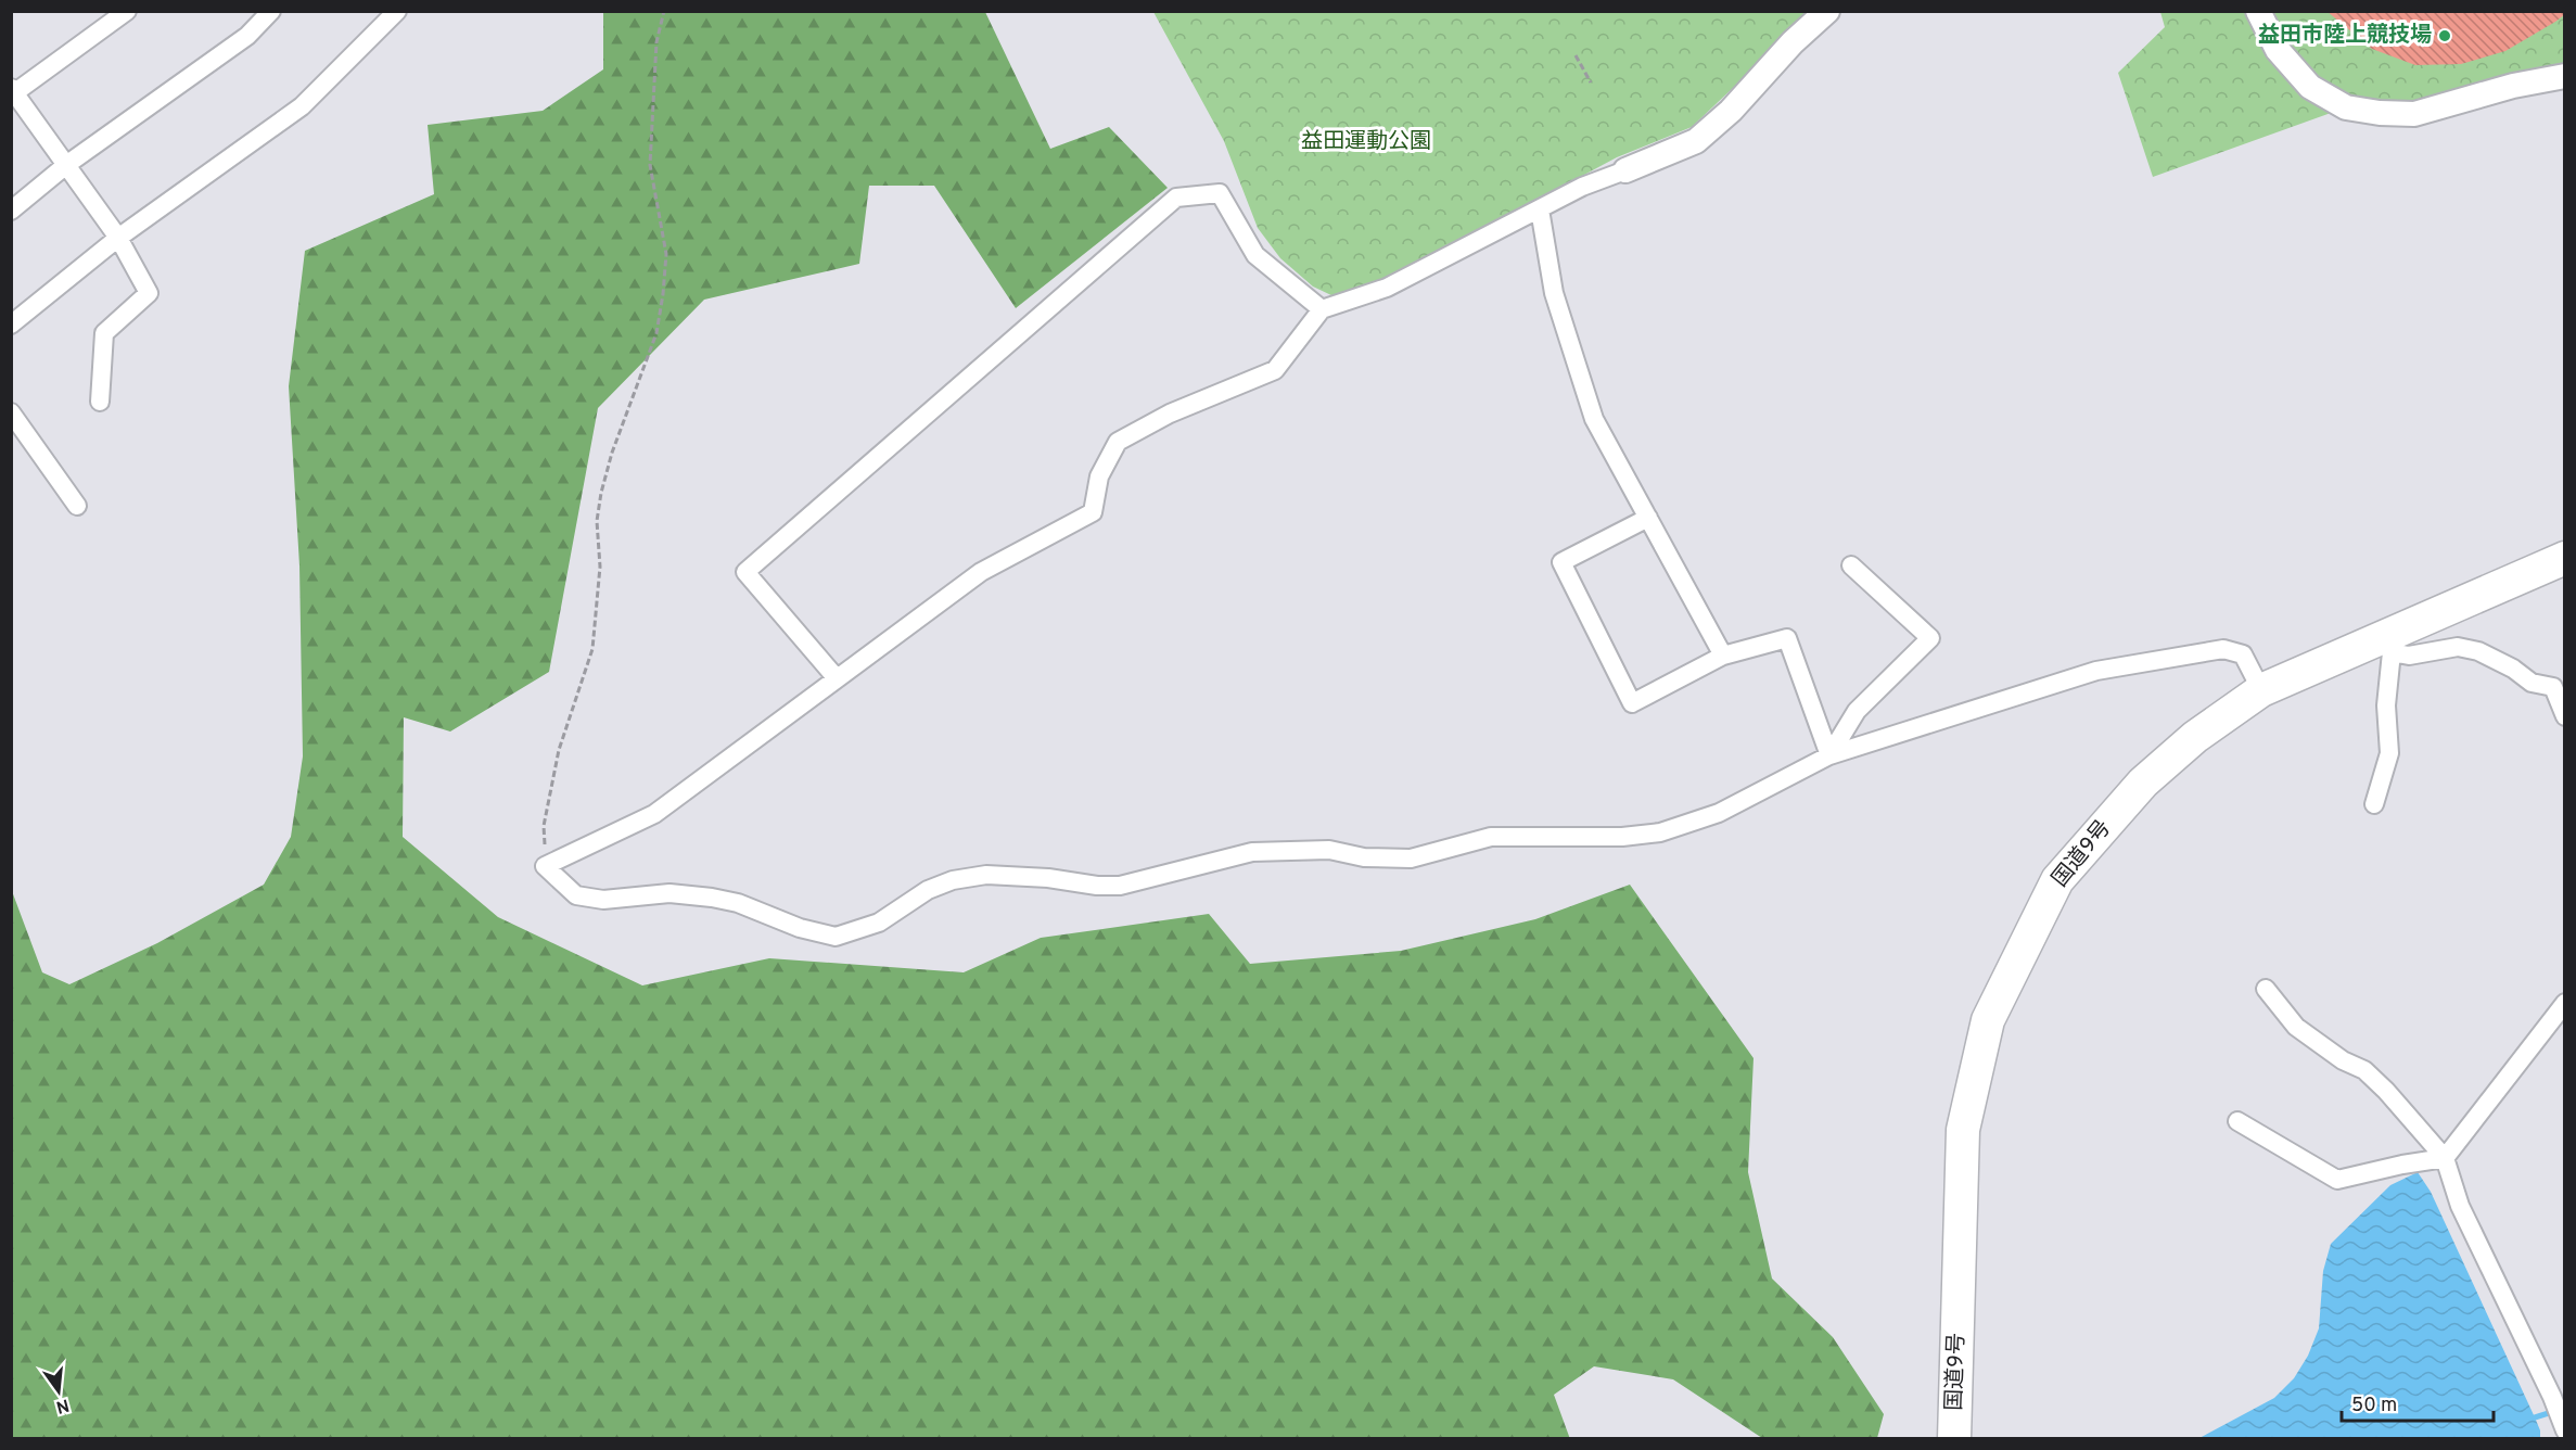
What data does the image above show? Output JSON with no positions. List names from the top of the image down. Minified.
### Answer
{"streets":{"highway":["国道9号"]},"parks":["益田運動公園"],"places":["益田市陸上競技場"],"scale_bar":"50 m","north":"bottom"}
